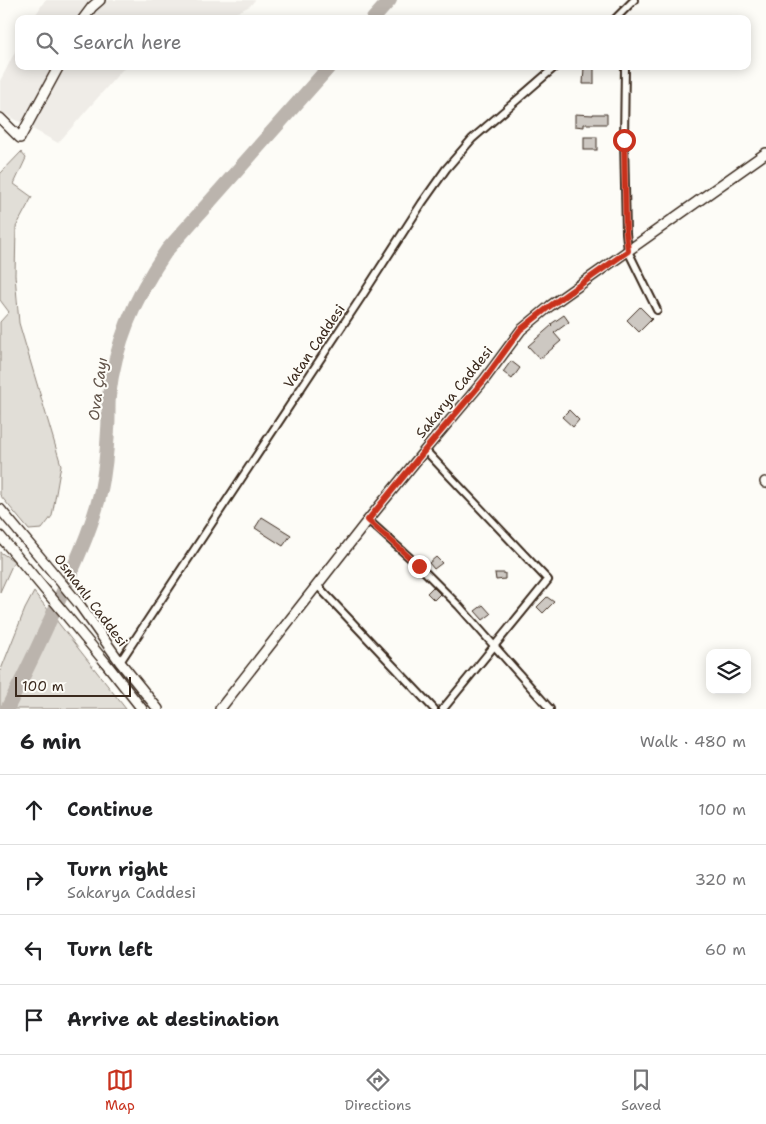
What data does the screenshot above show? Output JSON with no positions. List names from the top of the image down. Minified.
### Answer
{"streets":{"street":["Vatan Caddesi","Sakarya Caddesi","Osmanlı Caddesi"]},"crossings":[["Vatan Caddesi","Osmanlı Caddesi"]],"water":["Ova Çayı"],"scale_bar":"100 m","page":{"search":"Search here","scale":"100 m","heading":["6 min","Walk · 480 m"],"list":[["Continue","100 m"],["Turn right","Sakarya Caddesi","320 m"],["Turn left","60 m"],"Arrive at destination"],"nav":["Map","Directions","Saved"]}}
